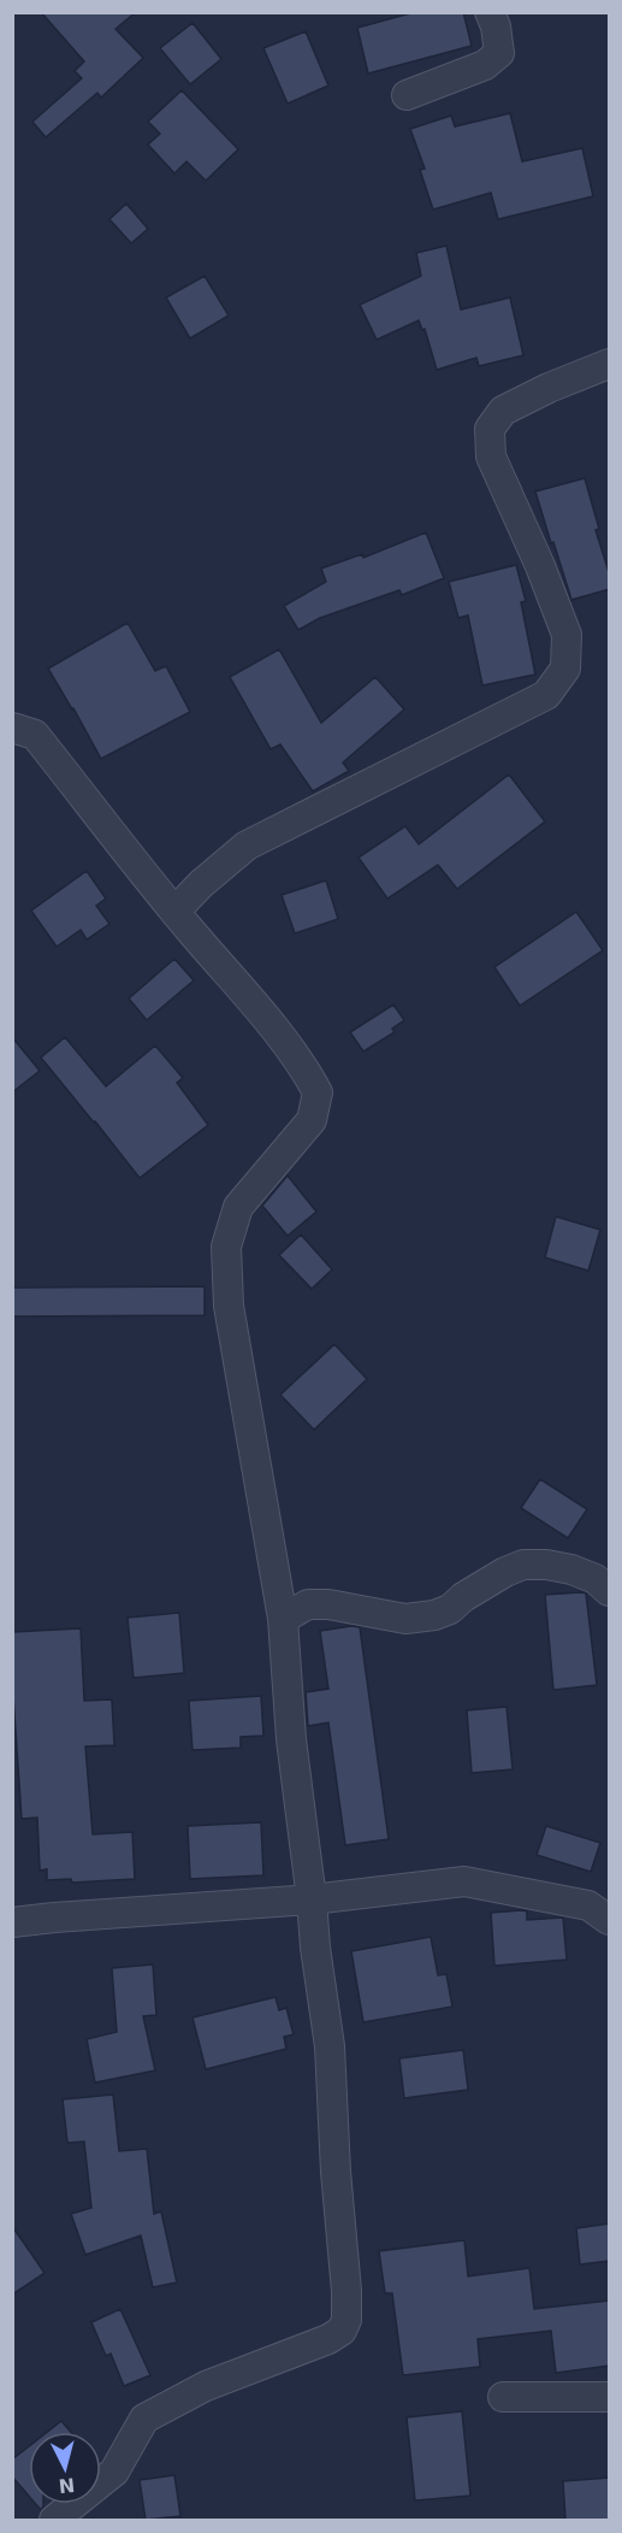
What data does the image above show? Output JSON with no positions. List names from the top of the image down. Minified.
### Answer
{"north":"bottom"}
